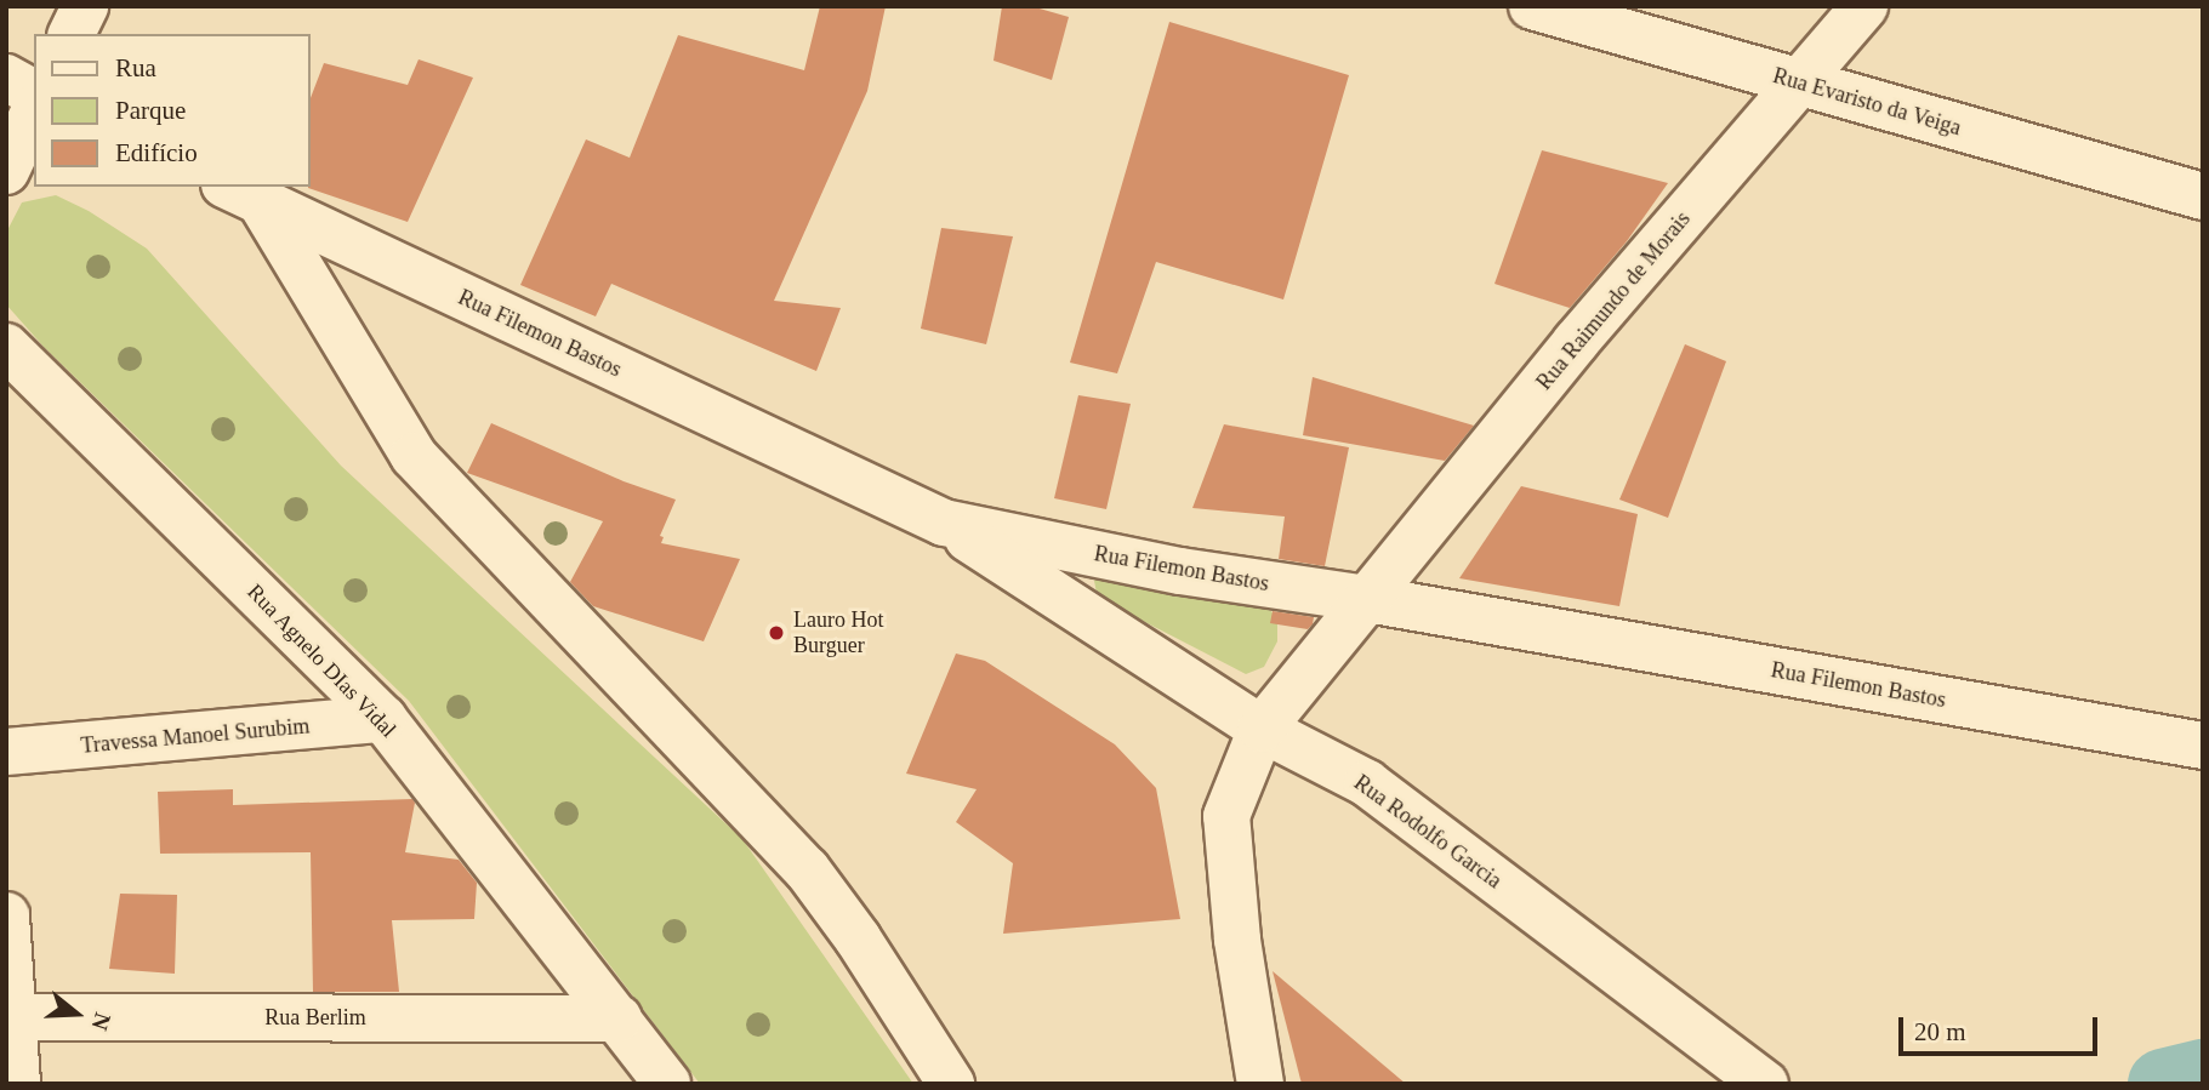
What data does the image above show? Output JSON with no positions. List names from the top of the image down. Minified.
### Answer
{"streets":{"street":["Rua Evaristo da Veiga","Rua Raimundo de Morais","Rua Filemon Bastos","Rua Agnelo DIas Vidal","Travessa Manoel Surubim","Rua Rodolfo Garcia","Rua Berlim"]},"crossings":[["Rua Evaristo da Veiga","Rua Raimundo de Morais"],["Rua Raimundo de Morais","Rua Filemon Bastos"],["Rua Raimundo de Morais","Rua Rodolfo Garcia"],["Rua Filemon Bastos","Rua Rodolfo Garcia"],["Rua Agnelo DIas Vidal","Travessa Manoel Surubim"],["Rua Agnelo DIas Vidal","Rua Berlim"]],"places":["Lauro Hot Burguer"],"legend":["Rua","Parque","Edifício"],"scale_bar":"20 m","north":"right"}
